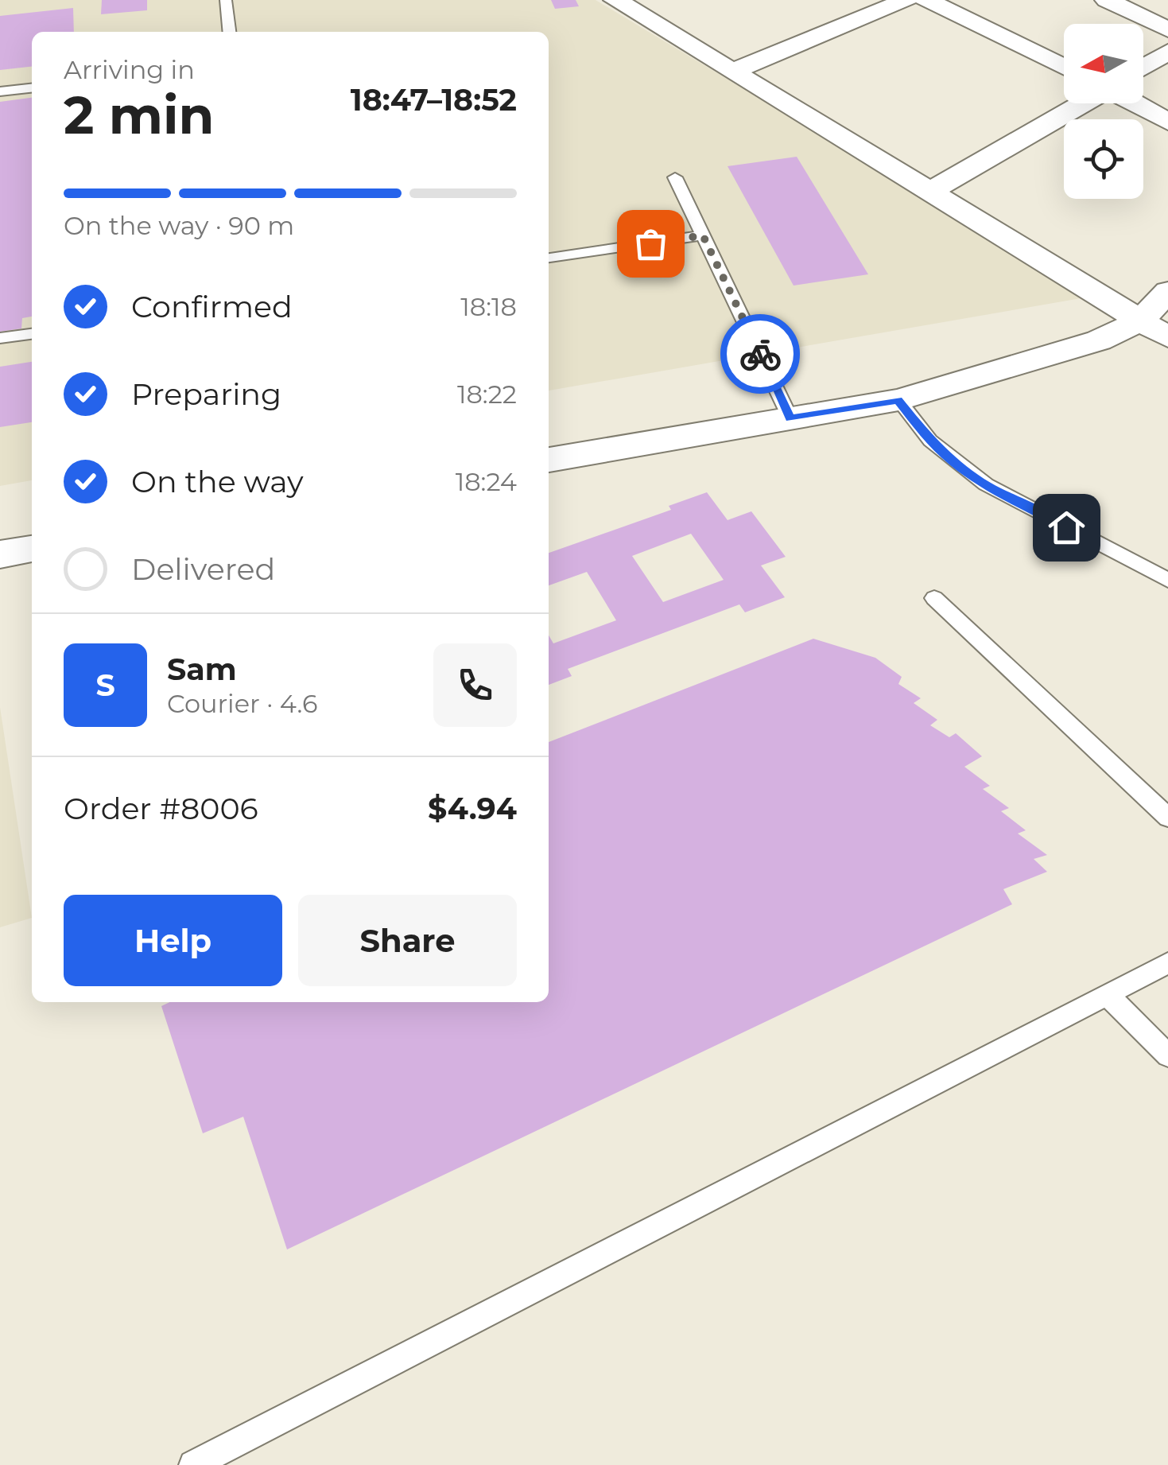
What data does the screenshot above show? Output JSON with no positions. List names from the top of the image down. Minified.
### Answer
{"north":"left","page":{"heading":["2 min","Arriving in","18:47–18:52"],"panel":["Sam","Courier · 4.6","Order #8006","$4.94"],"bar":"On the way · 90 m","list":[["Confirmed","18:18"],["Preparing","18:22"],["On the way","18:24"],"Delivered"],"round":"S","buttons":["Help","Share"]}}
